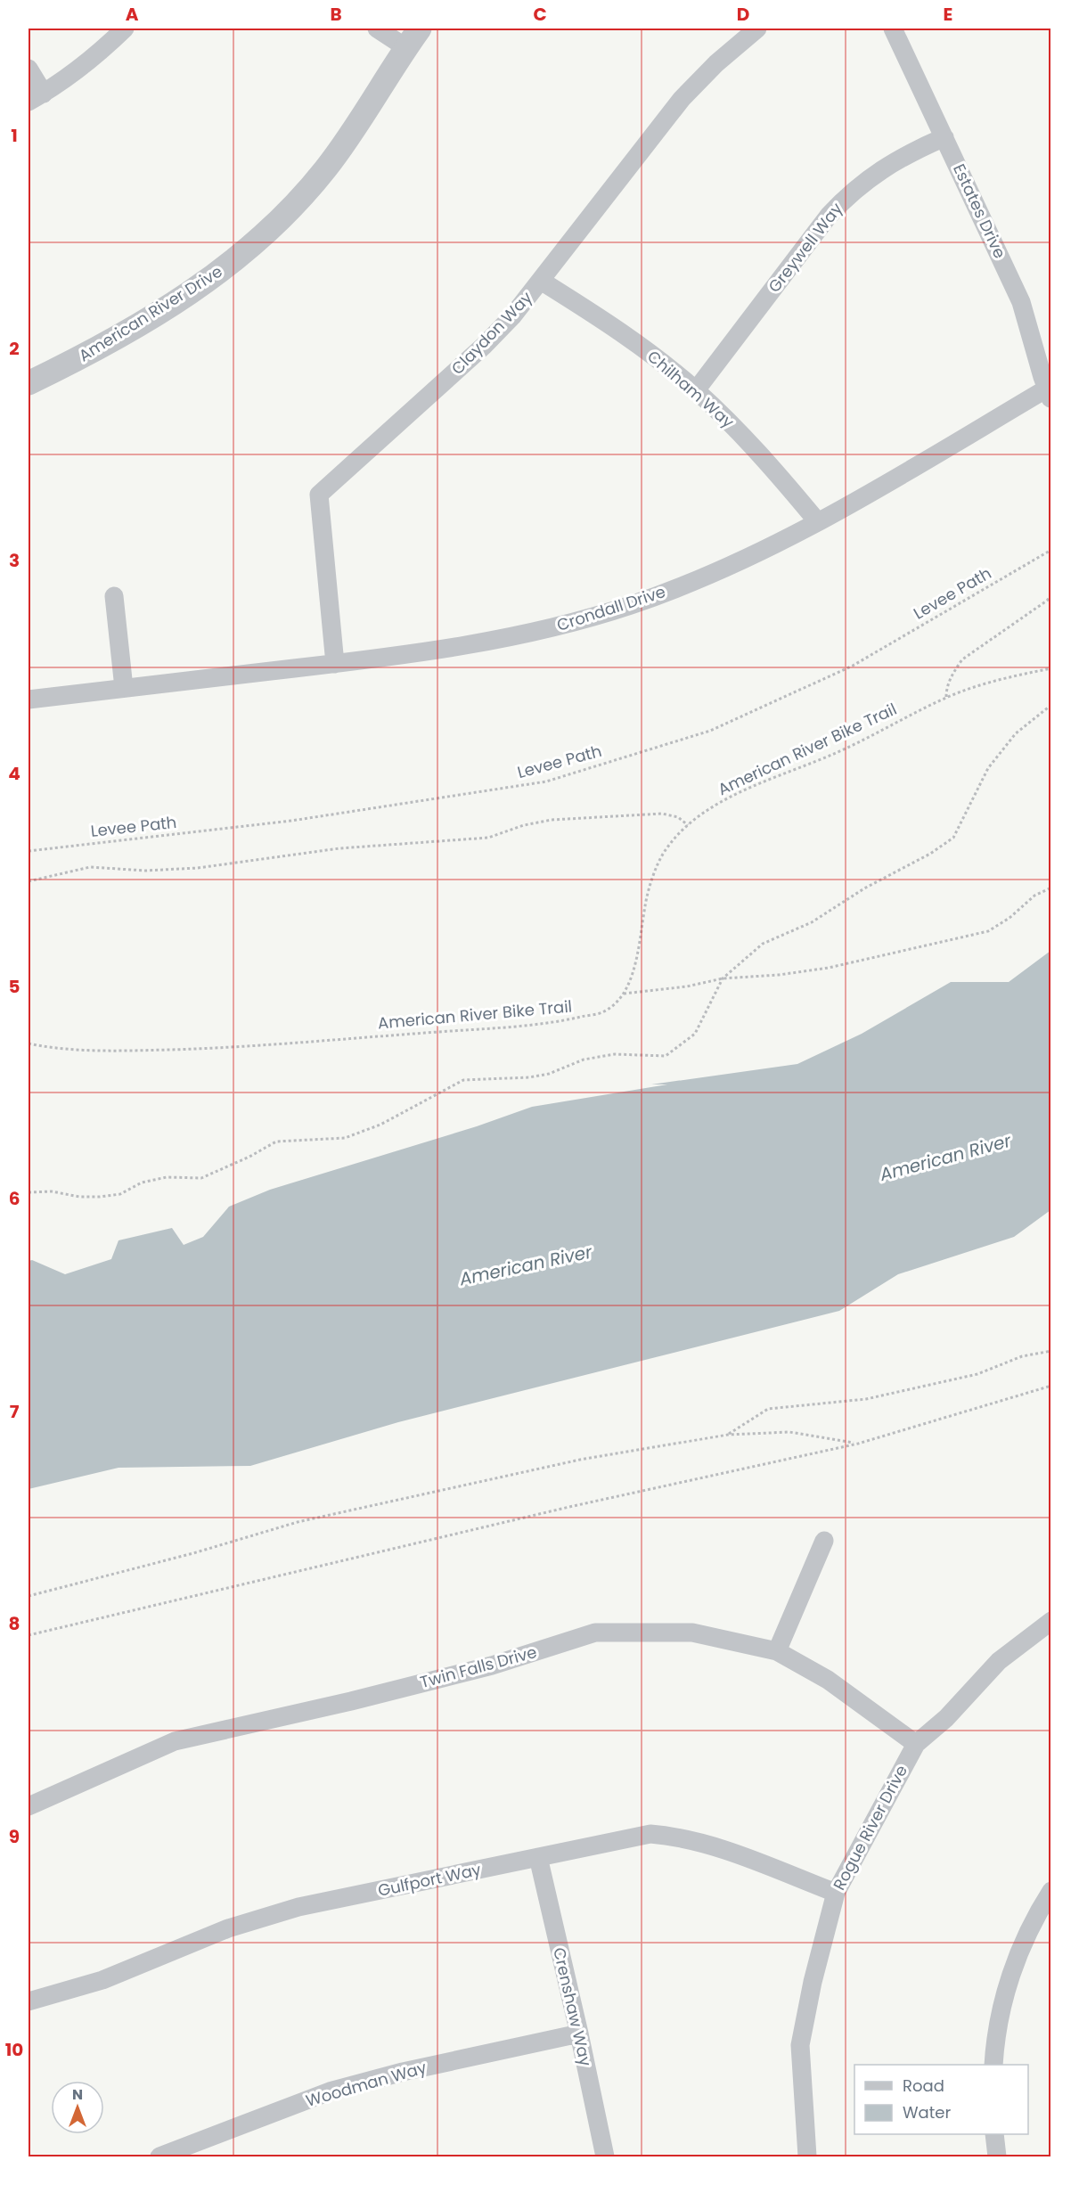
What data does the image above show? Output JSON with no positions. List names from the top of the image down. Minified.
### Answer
{"streets":{"street":["Estates Drive","Greywell Way","American River Drive","Claydon Way","Chilham Way","Crondall Drive","Twin Falls Drive","Rogue River Drive","Gulfport Way","Crenshaw Way","Woodman Way"],"path":["Levee Path","American River Bike Trail"]},"crossings":[["Estates Drive","Greywell Way"],["Estates Drive","Crondall Drive"],["Greywell Way","Chilham Way"],["Claydon Way","Chilham Way"],["Claydon Way","Crondall Drive"],["Chilham Way","Crondall Drive"],["Twin Falls Drive","Rogue River Drive"],["Rogue River Drive","Gulfport Way"],["Gulfport Way","Crenshaw Way"],["Crenshaw Way","Woodman Way"]],"water":["American River"],"legend":["Road","Water"],"north":"top","grid":{"columns":["A","B","C","D","E"],"rows":["1","2","3","4","5","6","7","8","9","10"]}}
